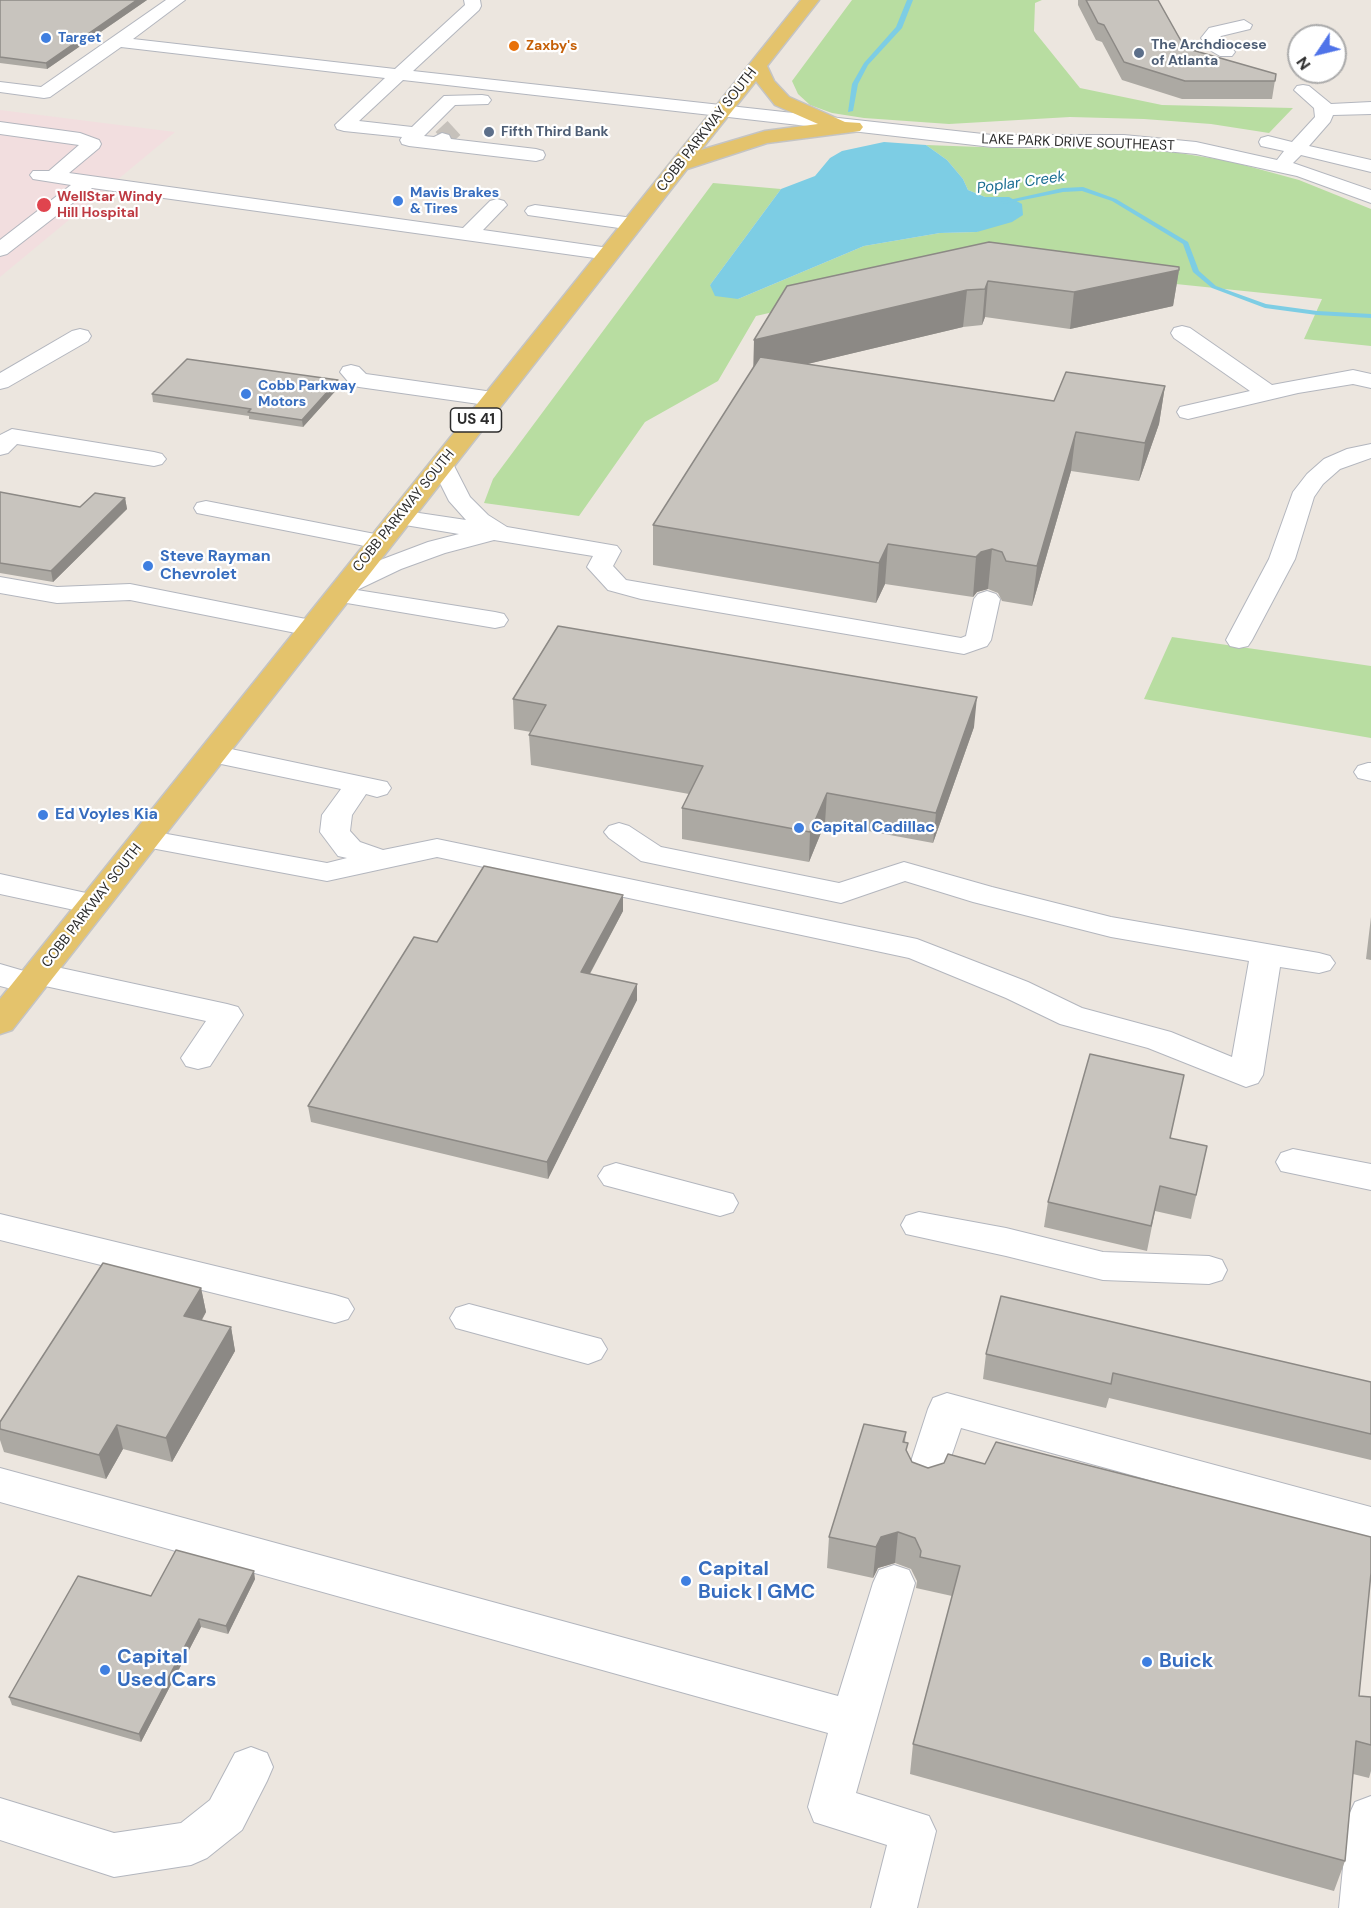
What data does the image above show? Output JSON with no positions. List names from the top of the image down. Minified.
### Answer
{"streets":{"main road":["COBB PARKWAY SOUTH","US 41"],"street":["LAKE PARK DRIVE SOUTHEAST"]},"crossings":[["COBB PARKWAY SOUTH","LAKE PARK DRIVE SOUTHEAST"]],"water":["Poplar Creek"],"places":["Target","Zaxby's","The Archdiocese of Atlanta","Fifth Third Bank","Mavis Brakes & Tires","WellStar Windy Hill Hospital","Cobb Parkway Motors","Steve Rayman Chevrolet","Ed Voyles Kia","Capital Cadillac","Capital Buick | GMC","Buick","Capital Used Cars"],"north":"bottom left"}
